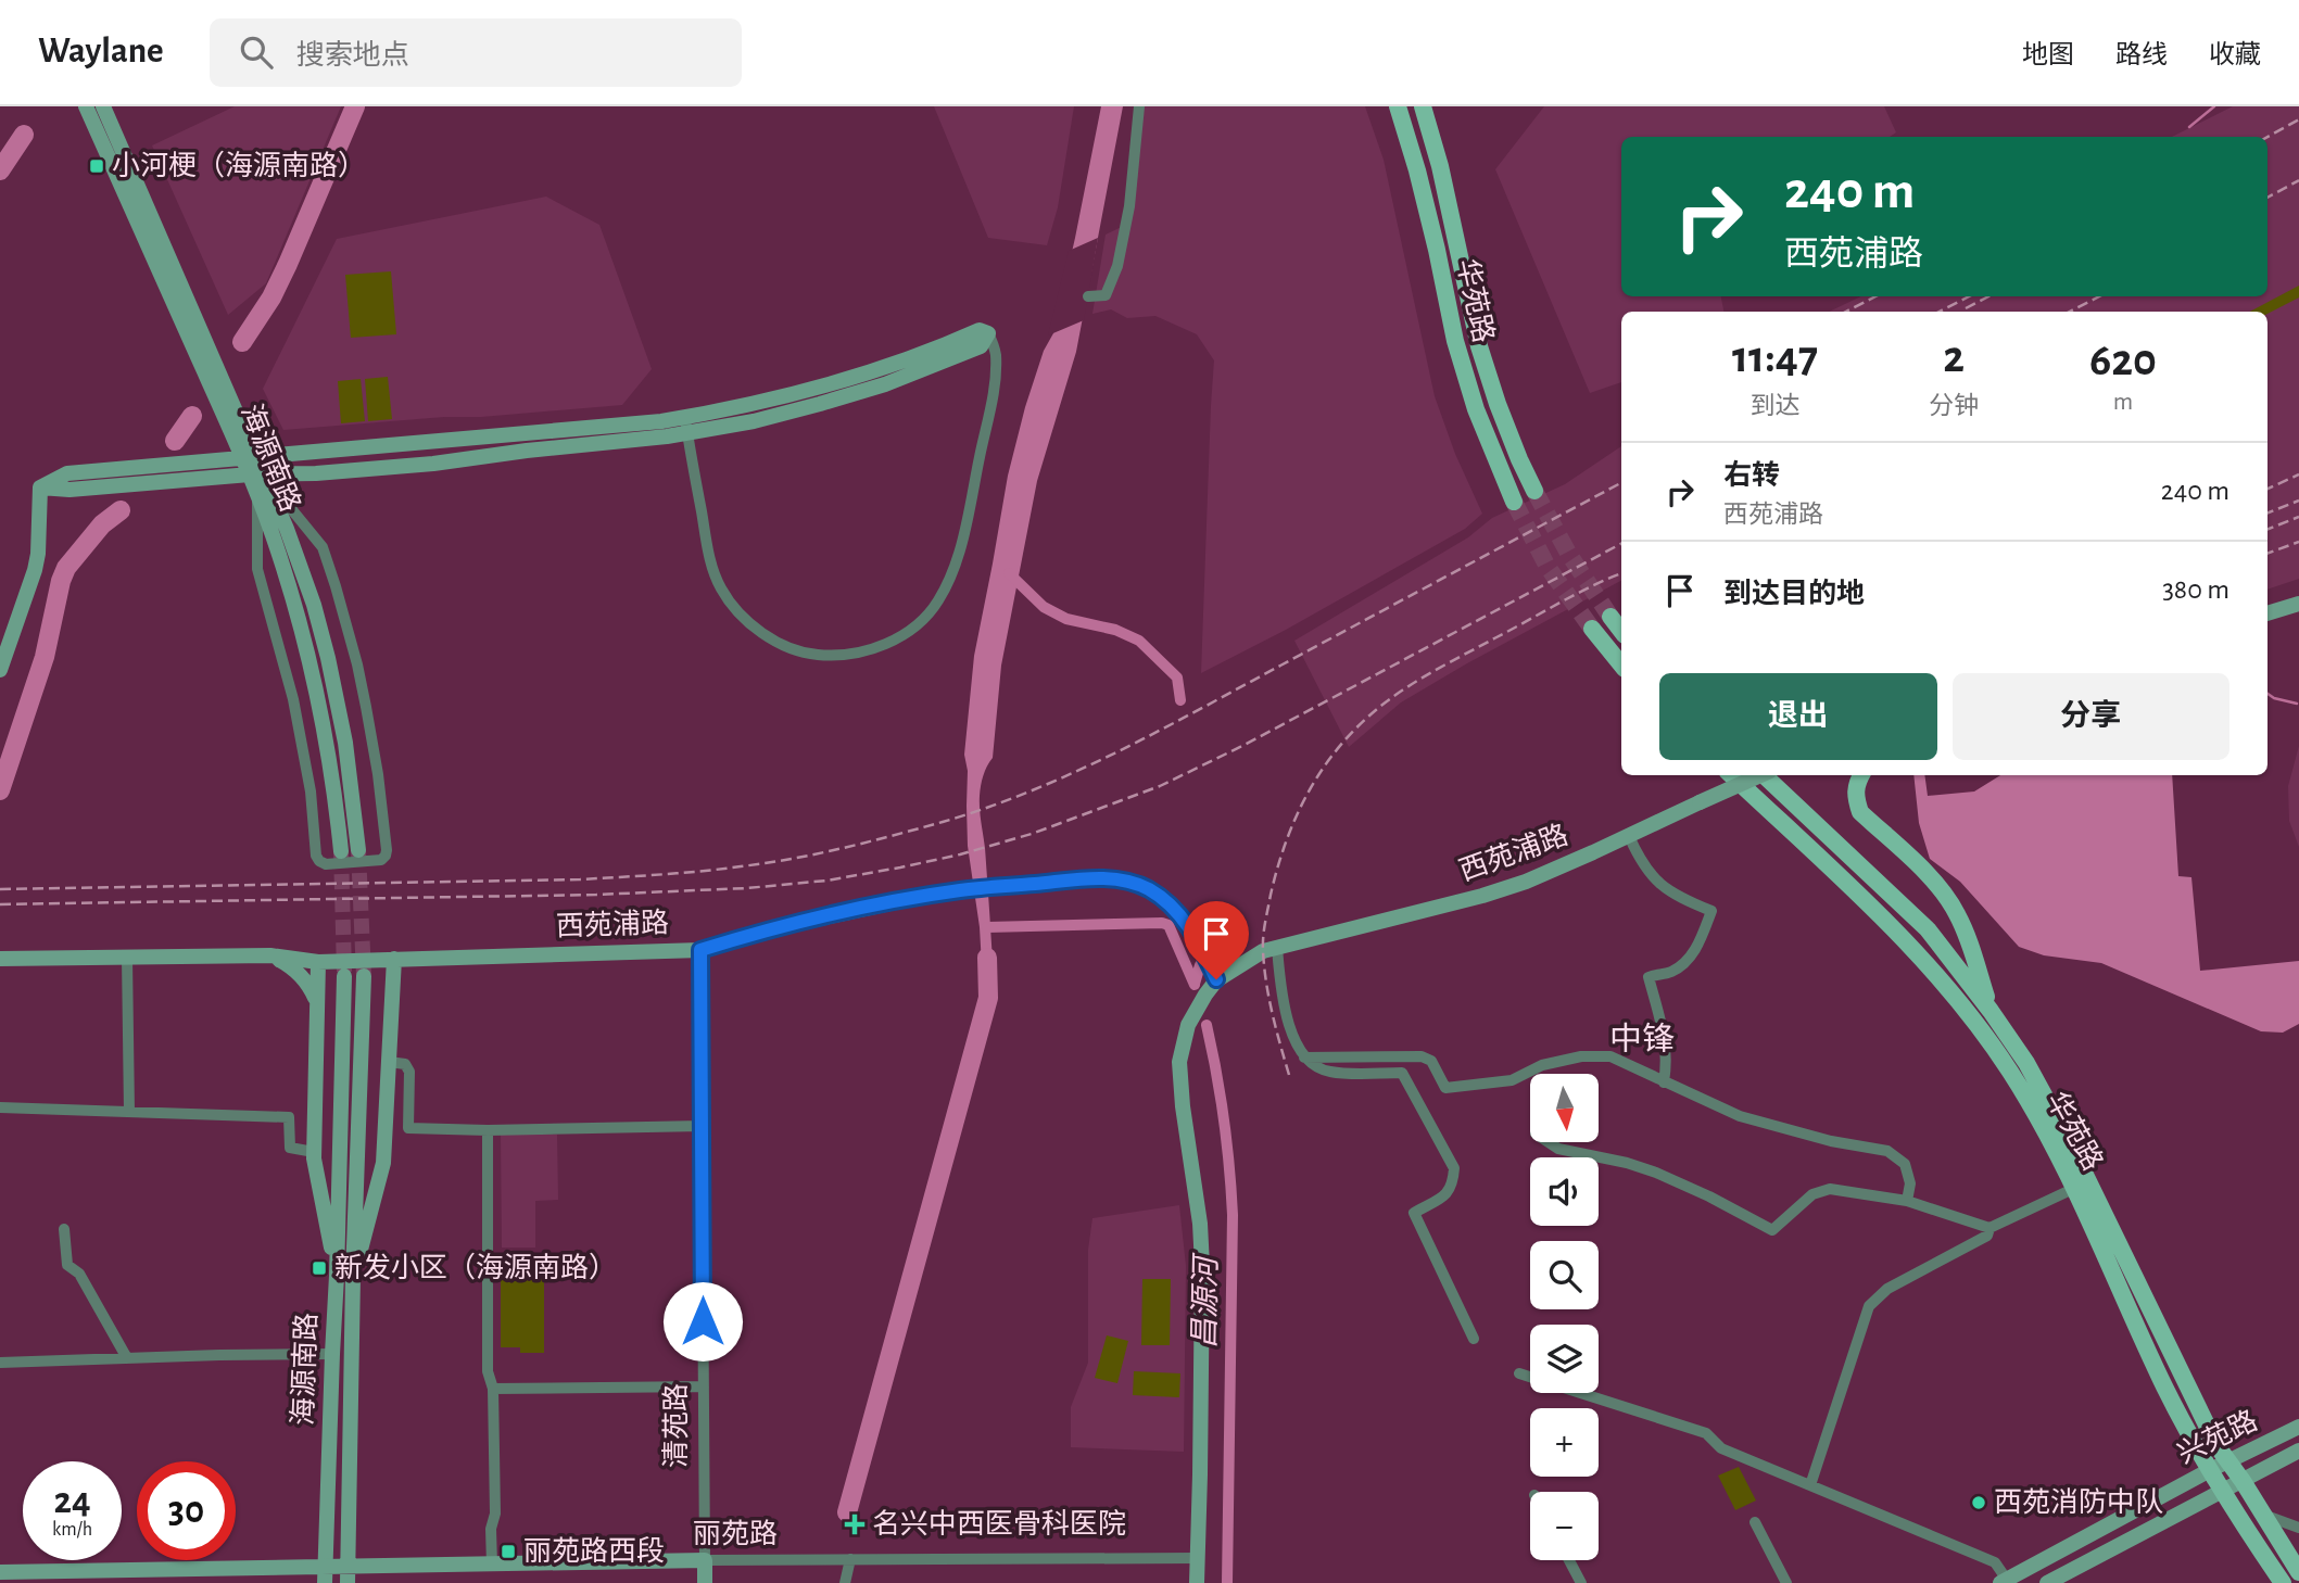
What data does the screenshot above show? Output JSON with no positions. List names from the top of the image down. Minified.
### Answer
{"streets":{"main road":["华苑路"],"street":["海源南路","西苑浦路","清苑路","兴苑路","丽苑路"]},"crossings":[["华苑路","兴苑路"],["海源南路","丽苑路"],["西苑浦路","清苑路"],["清苑路","丽苑路"]],"districts":["中锋"],"water":["昌源河"],"places":{"transit":["小河梗（海源南路）","新发小区（海源南路）","丽苑路西段"],"other":["西苑消防中队"],"health":["名兴中西医骨科医院"]},"north":"bottom","page":{"header":"Waylane","search":"搜索地点","nav":["地图","路线","收藏"],"turn":["240 m","西苑浦路"],"eta":["11:47","到达","2","分钟","620","m"],"list":[{"name":"右转","note":"西苑浦路","value":"240 m"},{"name":"到达目的地","value":"380 m"}],"buttons":["退出","分享"],"map_buttons":["+","−"],"speed":"24 km/h","limit":"30"}}
